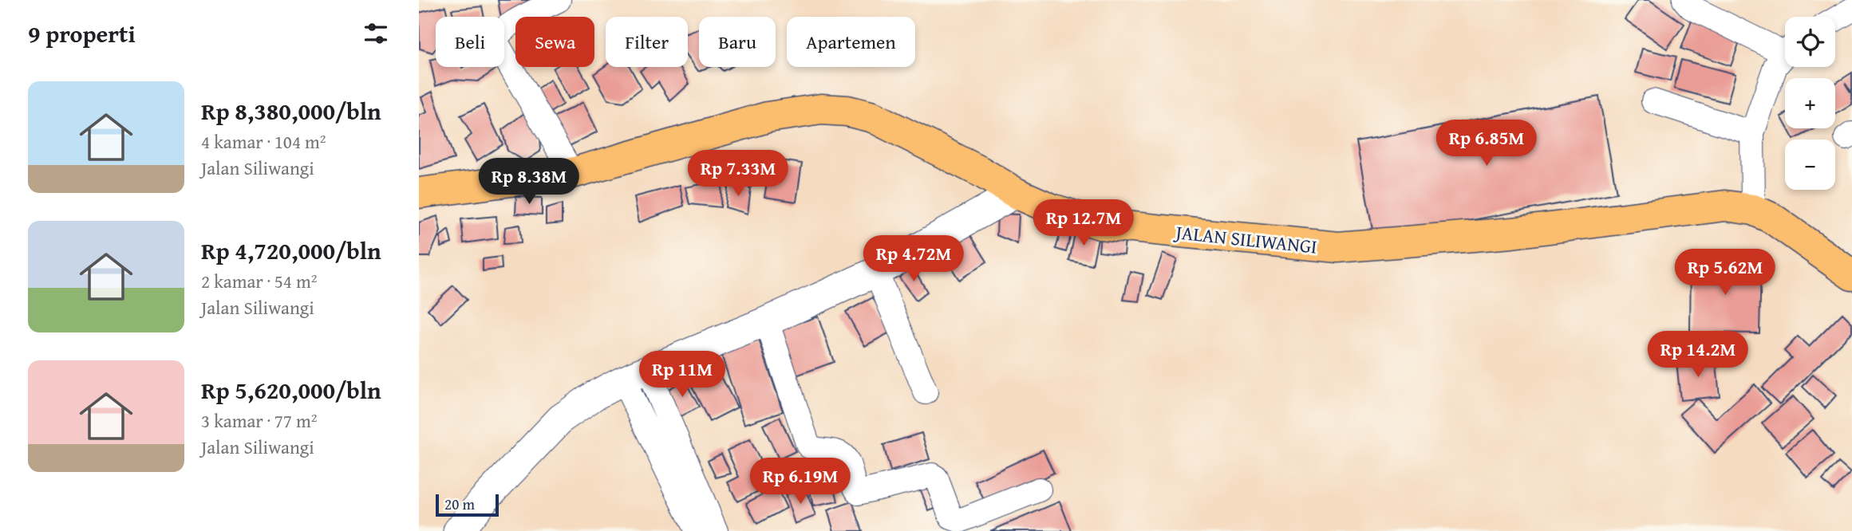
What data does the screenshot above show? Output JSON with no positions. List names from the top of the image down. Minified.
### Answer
{"streets":{"main road":["JALAN SILIWANGI"]},"scale_bar":"20 m","page":{"heading":"9 properti","map_buttons":["+","−"],"chip":["Beli","Sewa","Filter","Baru","Apartemen"],"list":[{"name":"Rp 8,380,000/bln","note":"4 kamar · 104 m² · Jalan Siliwangi"},{"name":"Rp 4,720,000/bln","note":"2 kamar · 54 m² · Jalan Siliwangi"},{"name":"Rp 5,620,000/bln","note":"3 kamar · 77 m² · Jalan Siliwangi"}],"price":["Rp 6.85M","Rp 7.33M","Rp 8.38M","Rp 12.7M","Rp 4.72M","Rp 5.62M","Rp 14.2M","Rp 11M","Rp 6.19M"],"scale":"20 m"}}
